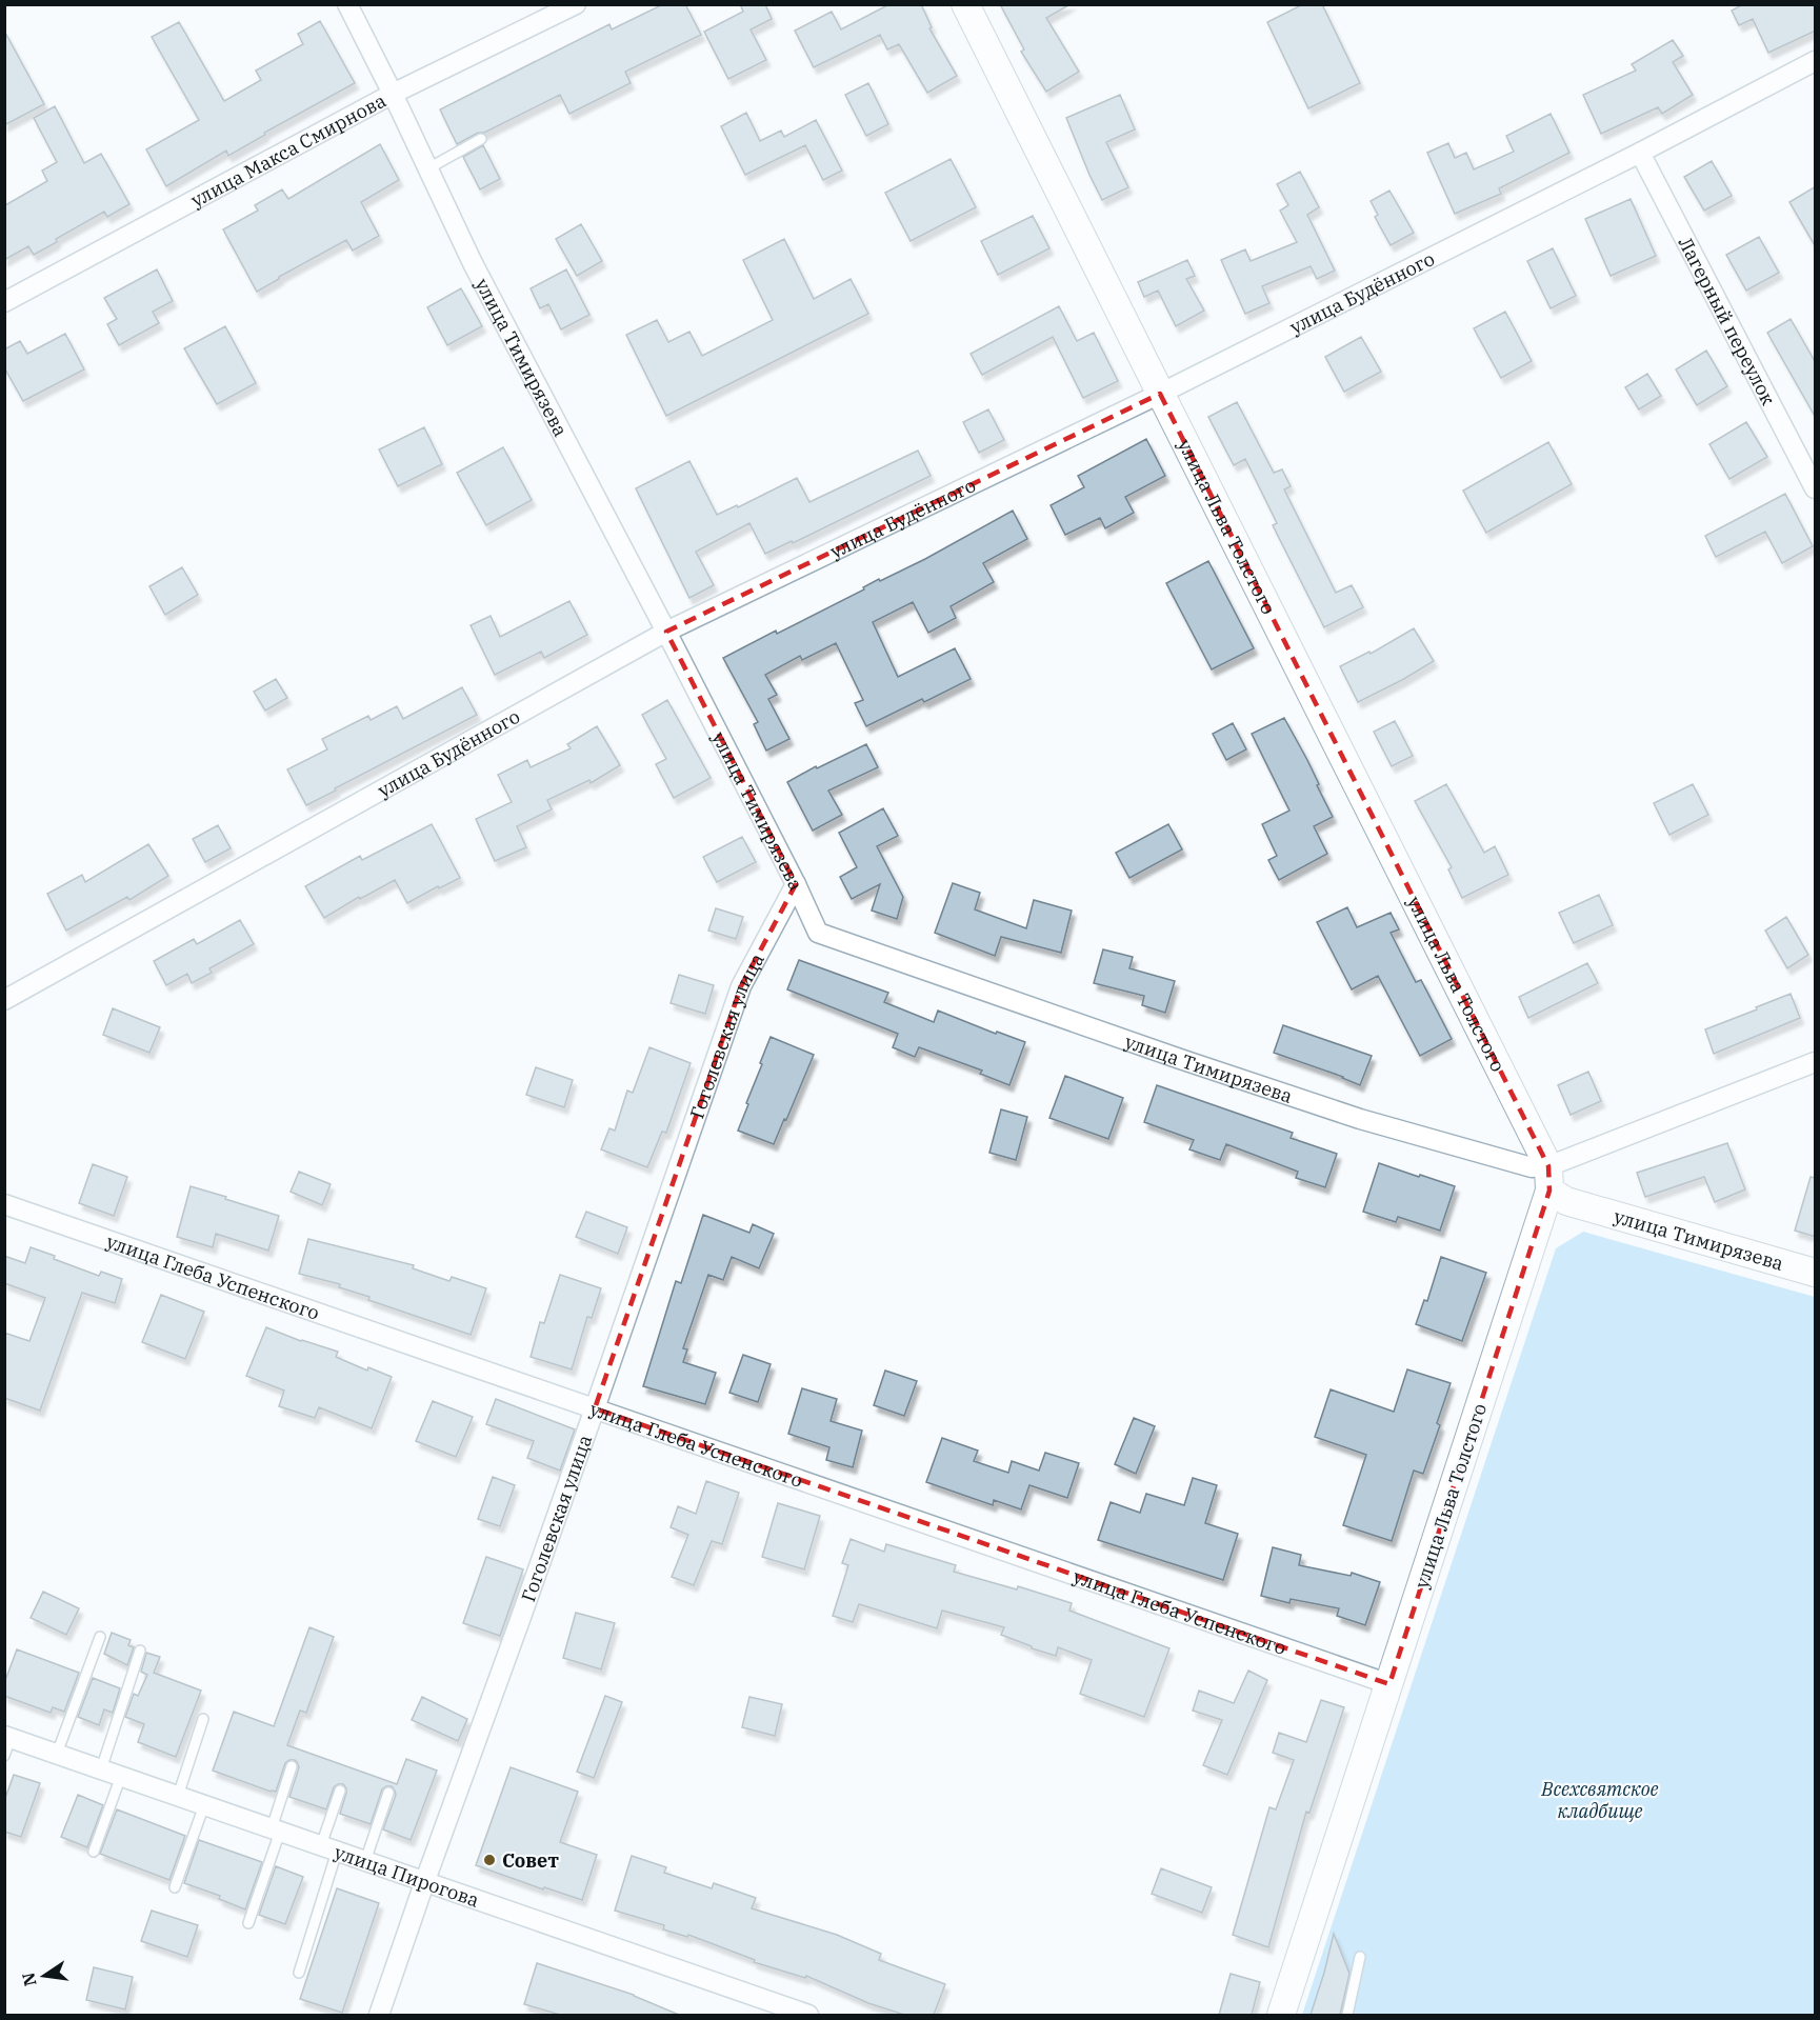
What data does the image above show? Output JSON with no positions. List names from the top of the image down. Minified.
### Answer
{"streets":{"street":["улица Макса Смирнова","улица Будённого","Лагерный переулок","улица Тимирязева","улица Льва Толстого","Гоголевская улица","улица Глеба Успенского","улица Пирогова"]},"crossings":[["улица Макса Смирнова","улица Тимирязева"],["улица Будённого","Лагерный переулок"],["улица Будённого","улица Тимирязева"],["улица Будённого","улица Льва Толстого"],["улица Тимирязева","улица Льва Толстого"],["улица Тимирязева","Гоголевская улица"],["улица Льва Толстого","улица Глеба Успенского"],["Гоголевская улица","улица Глеба Успенского"],["Гоголевская улица","улица Пирогова"]],"parks":["Всехсвятское кладбище"],"places":["Совет"],"north":"left"}
